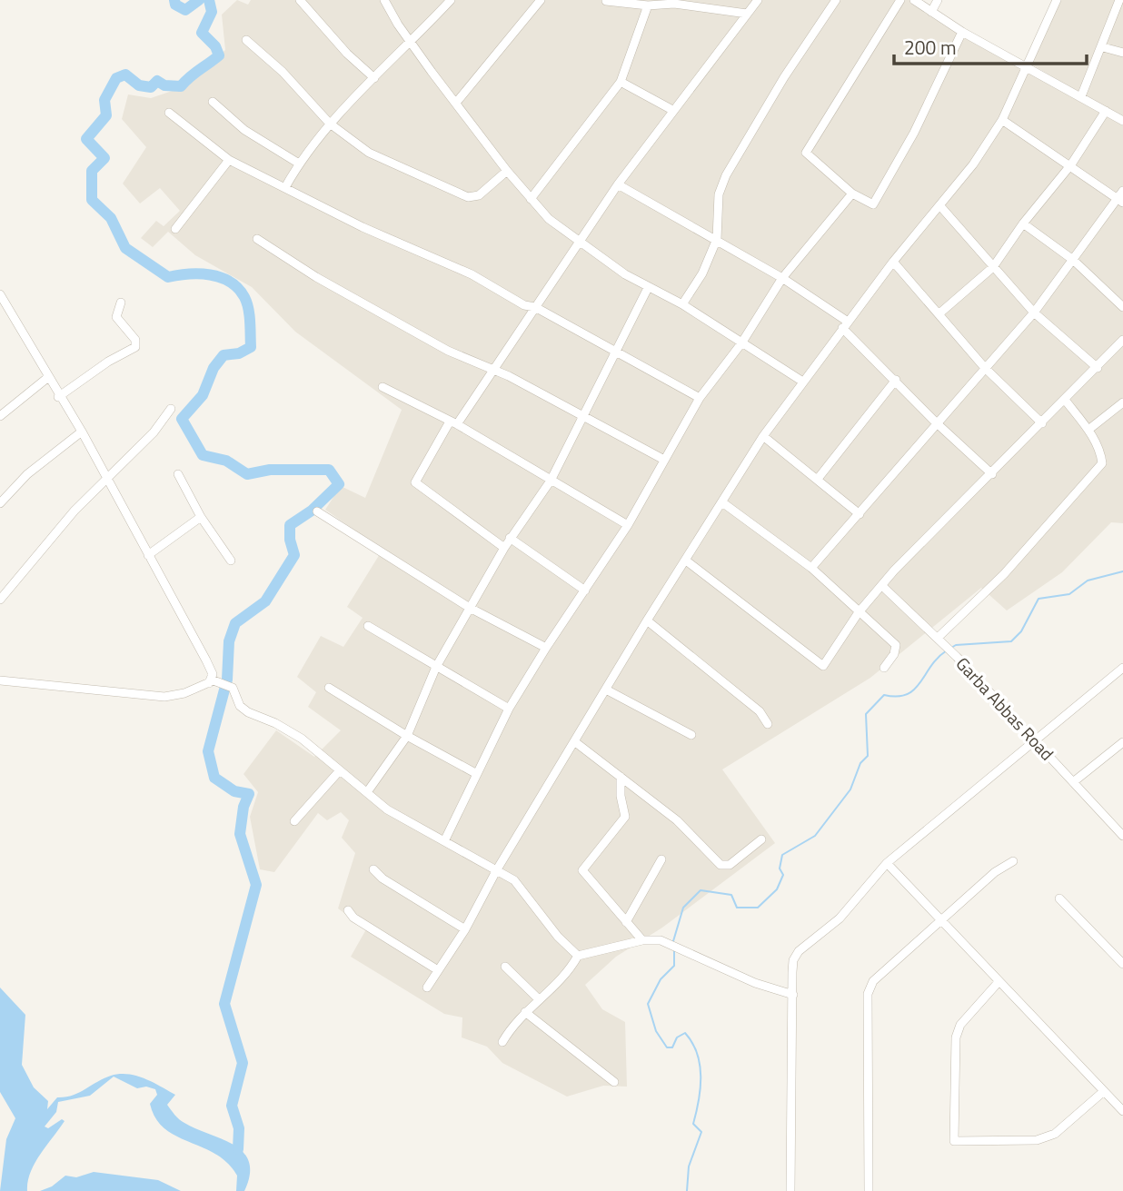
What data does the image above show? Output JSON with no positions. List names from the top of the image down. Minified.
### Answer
{"streets":{"street":["Garba Abbas Road"]},"scale_bar":"200 m"}
